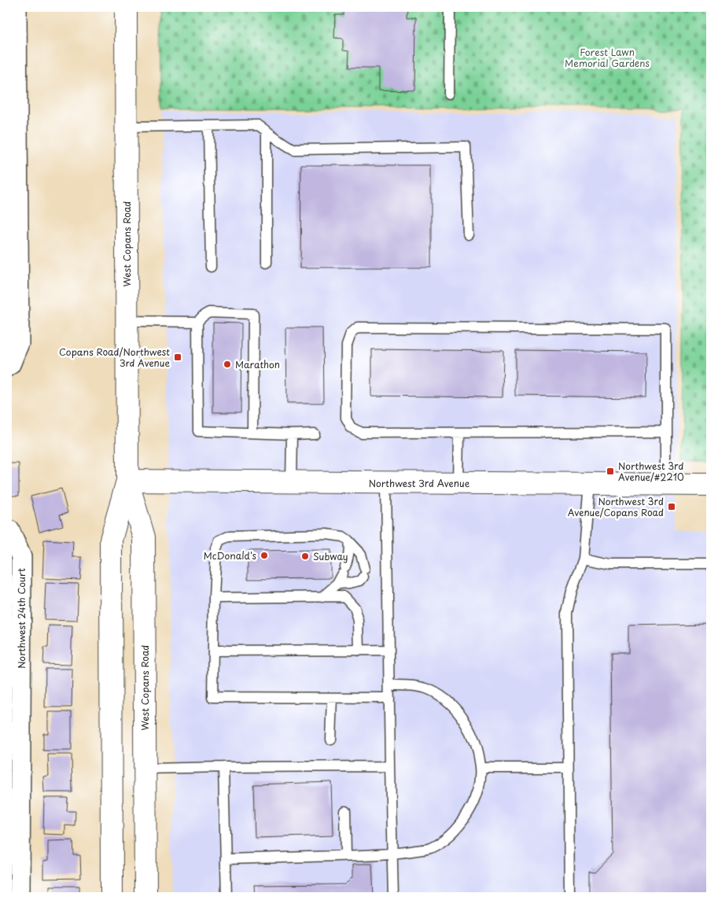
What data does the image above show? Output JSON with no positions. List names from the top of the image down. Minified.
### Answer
{"streets":{"main road":["West Copans Road","Northwest 3rd Avenue"],"street":["Northwest 24th Court"]},"crossings":[["West Copans Road","Northwest 3rd Avenue"]],"parks":["Forest Lawn Memorial Gardens"],"places":{"transit":["Copans Road/Northwest 3rd Avenue","Northwest 3rd Avenue/#2210","Northwest 3rd Avenue/Copans Road"],"other":["Marathon","McDonald's","Subway"]}}
